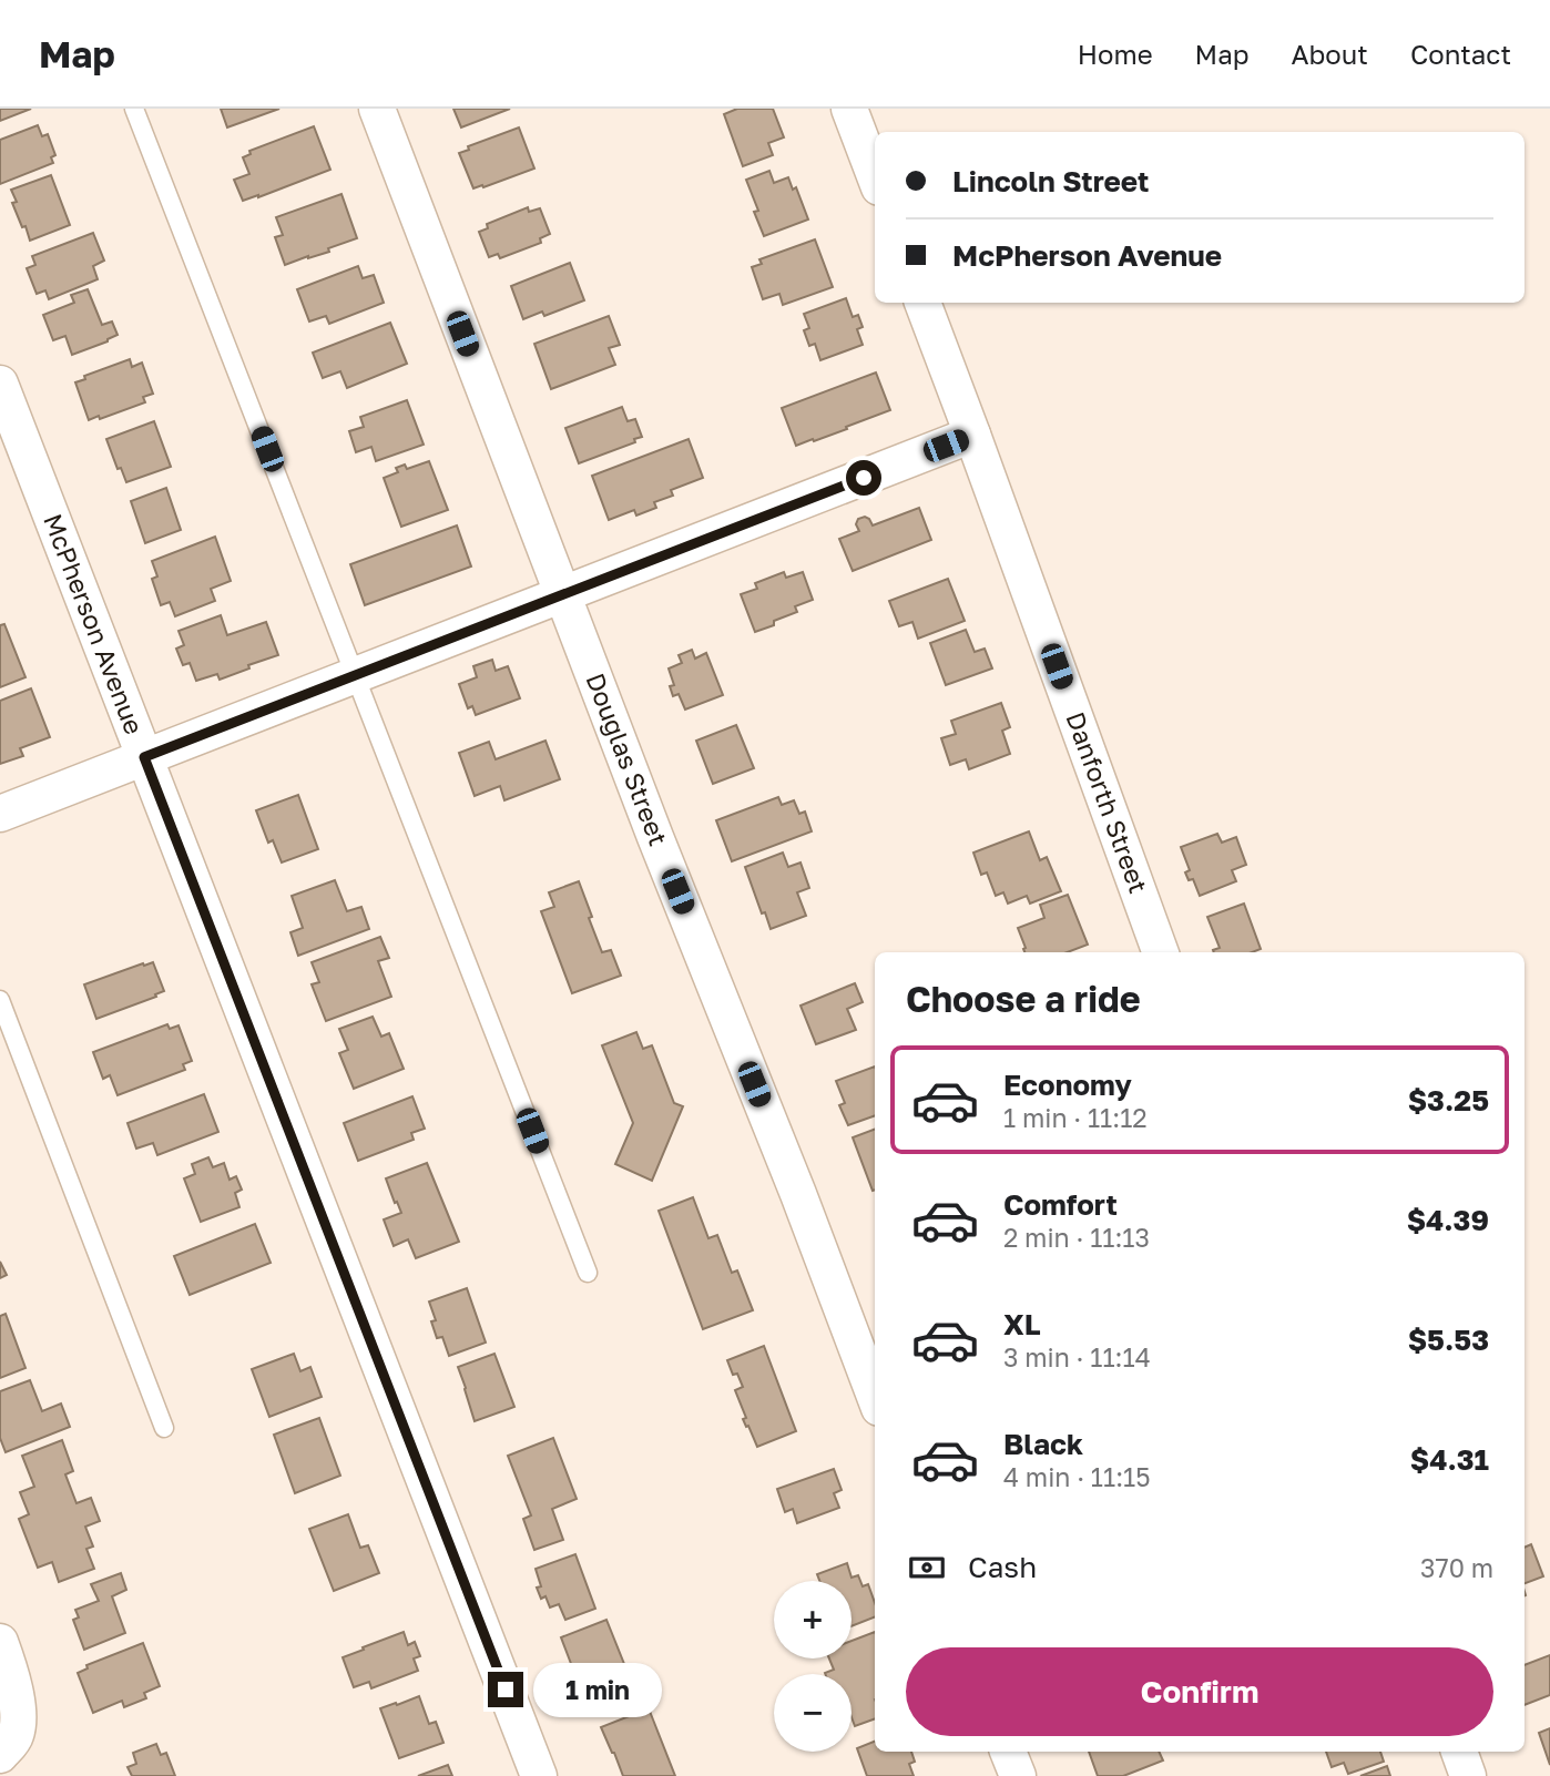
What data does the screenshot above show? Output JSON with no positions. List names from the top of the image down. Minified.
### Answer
{"streets":{"street":["McPherson Avenue","Douglas Street","Danforth Street"]},"page":{"header":"Map","nav":["Home","Map","About","Contact"],"banner":["Lincoln Street","McPherson Avenue"],"heading":"Choose a ride","list":[{"name":"Economy","note":"1 min · 11:12","value":"$3.25"},{"name":"Comfort","note":"2 min · 11:13","value":"$4.39"},{"name":"XL","note":"3 min · 11:14","value":"$5.53"},{"name":"Black","note":"4 min · 11:15","value":"$4.31"}],"pay":["Cash","370 m"],"map_buttons":["+","−"],"buttons":"Confirm","bubble":"1 min"}}
